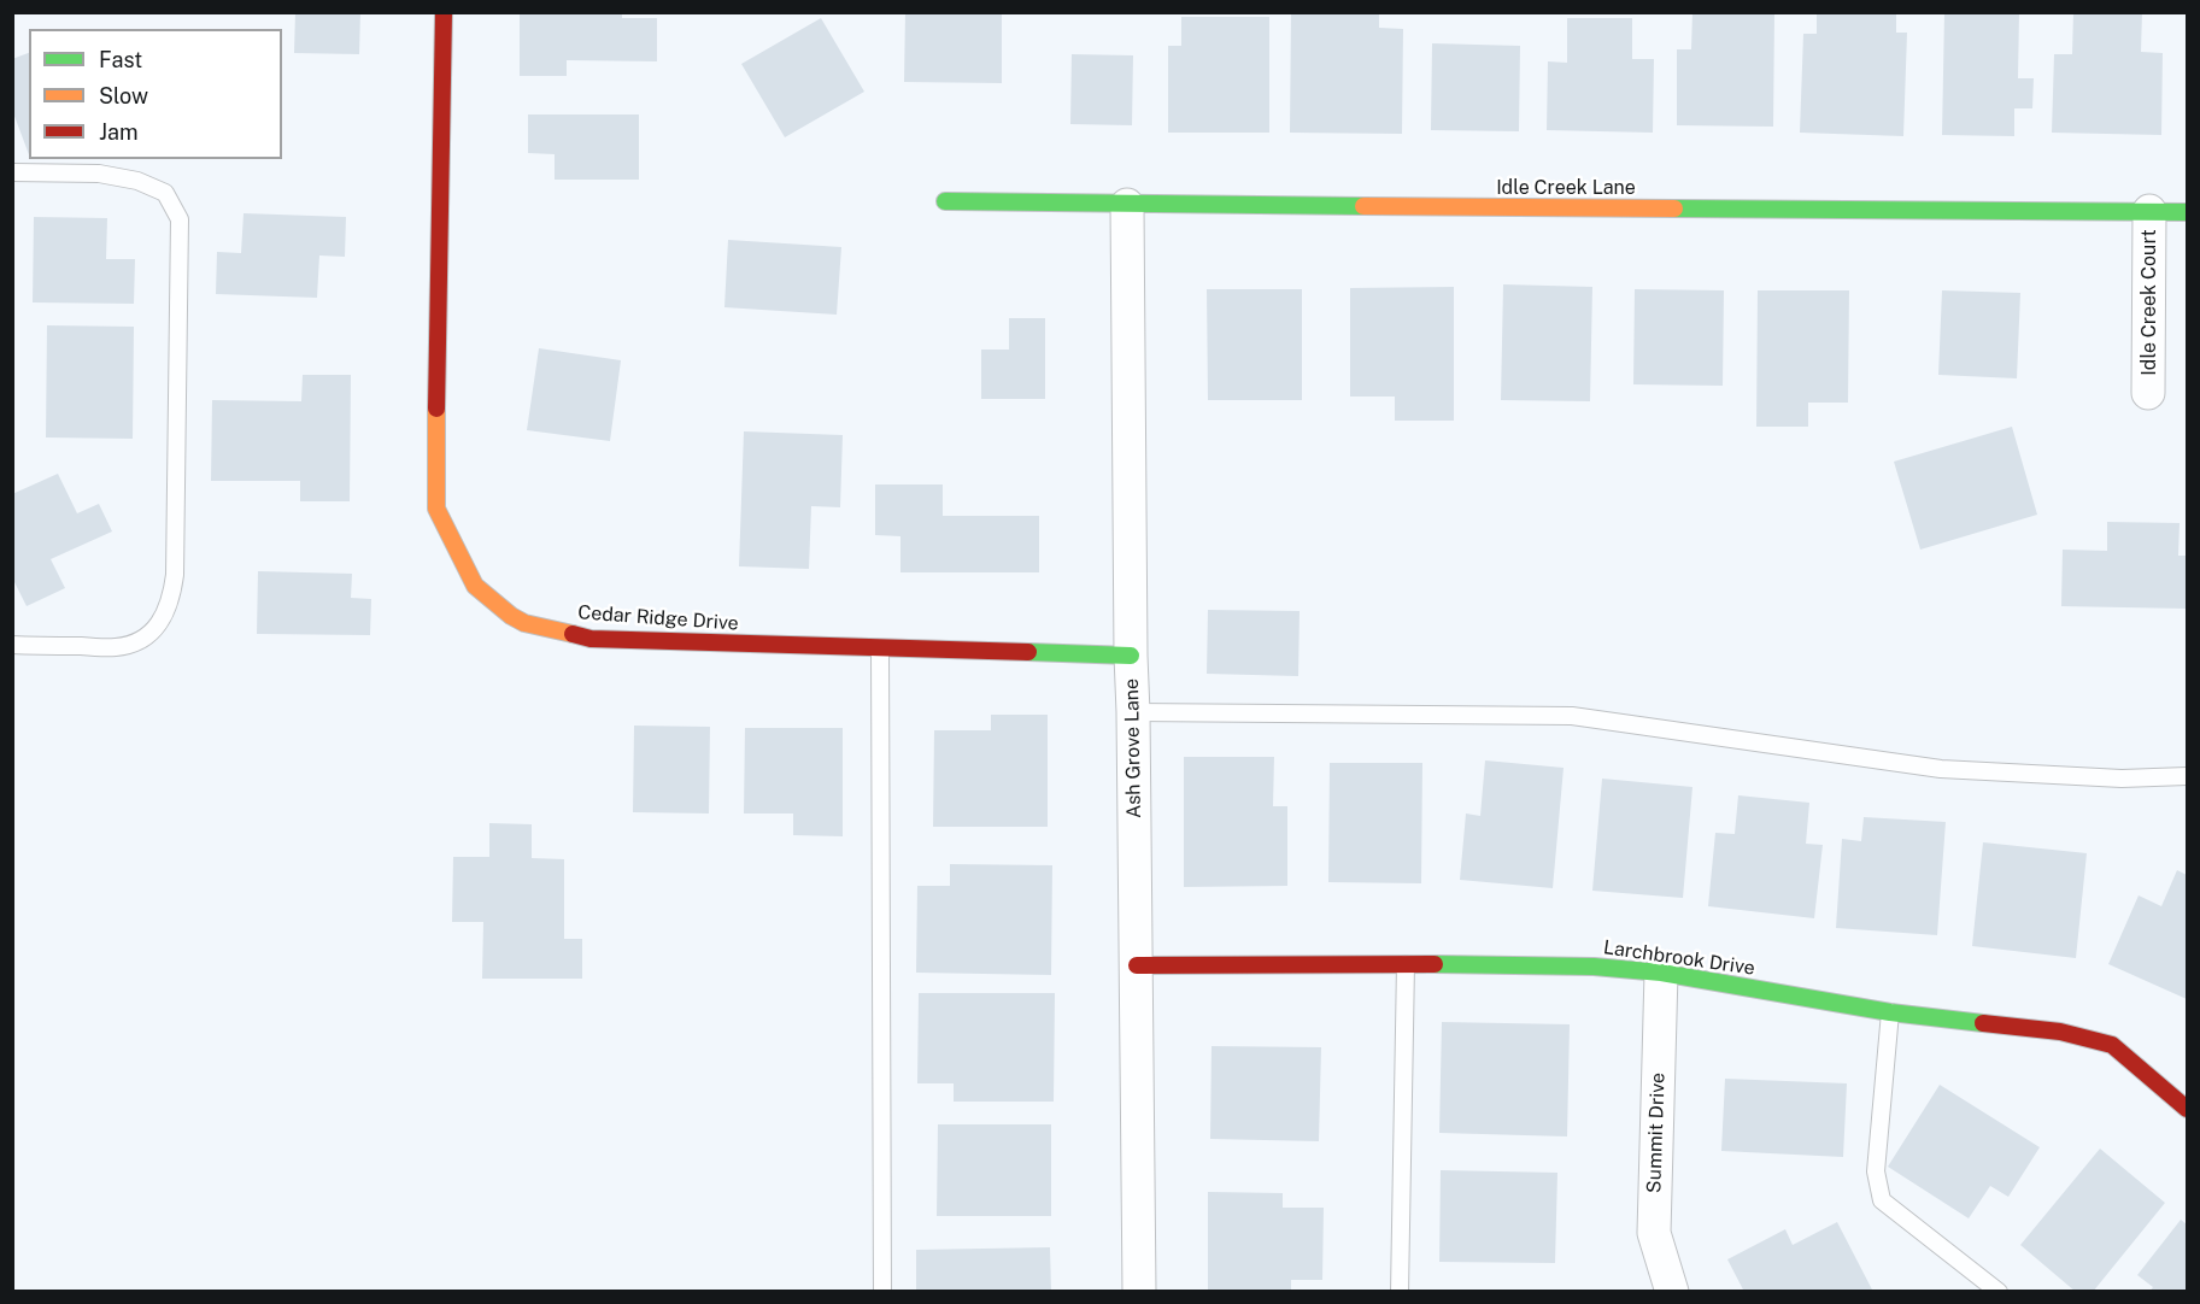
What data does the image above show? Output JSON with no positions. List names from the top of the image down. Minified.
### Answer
{"streets":{"street":["Idle Creek Lane","Idle Creek Court","Cedar Ridge Drive","Ash Grove Lane","Larchbrook Drive","Summit Drive"]},"crossings":[["Idle Creek Lane","Idle Creek Court"],["Idle Creek Lane","Ash Grove Lane"],["Cedar Ridge Drive","Ash Grove Lane"],["Ash Grove Lane","Larchbrook Drive"],["Larchbrook Drive","Summit Drive"]],"legend":["Fast","Slow","Jam"]}
